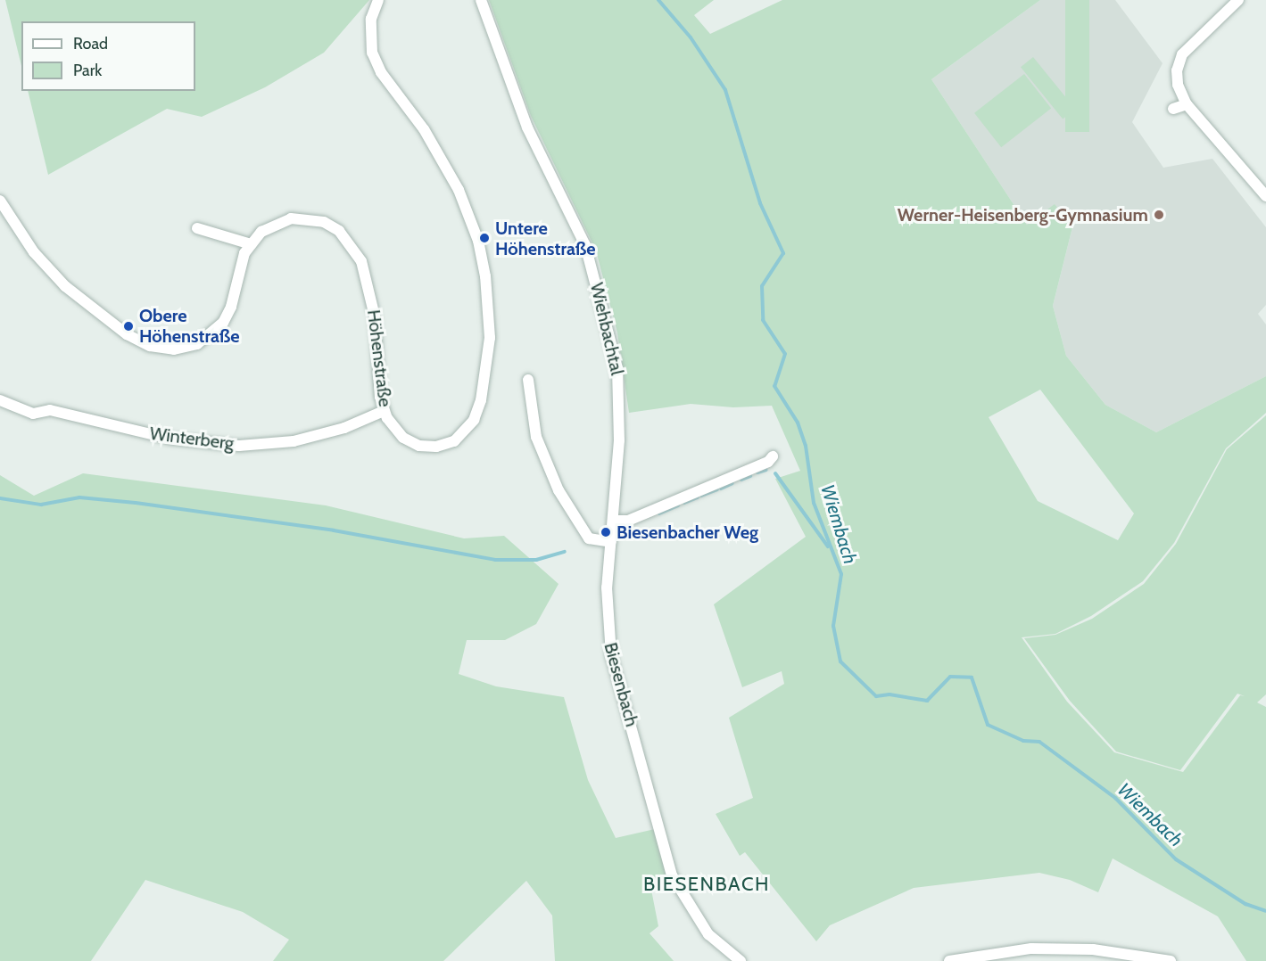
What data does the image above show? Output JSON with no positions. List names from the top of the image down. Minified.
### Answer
{"streets":{"street":["Wiehbachtal","Höhenstraße","Winterberg","Biesenbach"]},"crossings":[["Wiehbachtal","Biesenbach"],["Höhenstraße","Winterberg"]],"districts":["BIESENBACH"],"water":["Wiembach"],"places":["Werner-Heisenberg-Gymnasium","Untere Höhenstraße","Obere Höhenstraße","Biesenbacher Weg"],"legend":["Road","Park"]}
